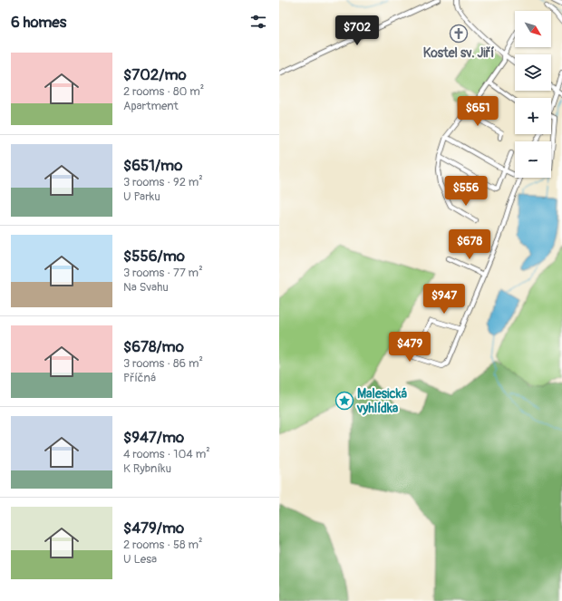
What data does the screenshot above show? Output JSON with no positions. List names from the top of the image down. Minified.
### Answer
{"places":{"church":["Kostel sv. Jiří"],"place":["Malesická vyhlídka"]},"north":"bottom right","page":{"heading":"6 homes","map_buttons":["+","−"],"price":["$702","$651","$556","$678","$947","$479"],"list":[{"name":"$702/mo","note":"2 rooms · 80 m² · Apartment"},{"name":"$651/mo","note":"3 rooms · 92 m² · U Parku"},{"name":"$556/mo","note":"3 rooms · 77 m² · Na Svahu"},{"name":"$678/mo","note":"3 rooms · 86 m² · Příčná"},{"name":"$947/mo","note":"4 rooms · 104 m² · K Rybníku"},{"name":"$479/mo","note":"2 rooms · 58 m² · U Lesa"}]}}
